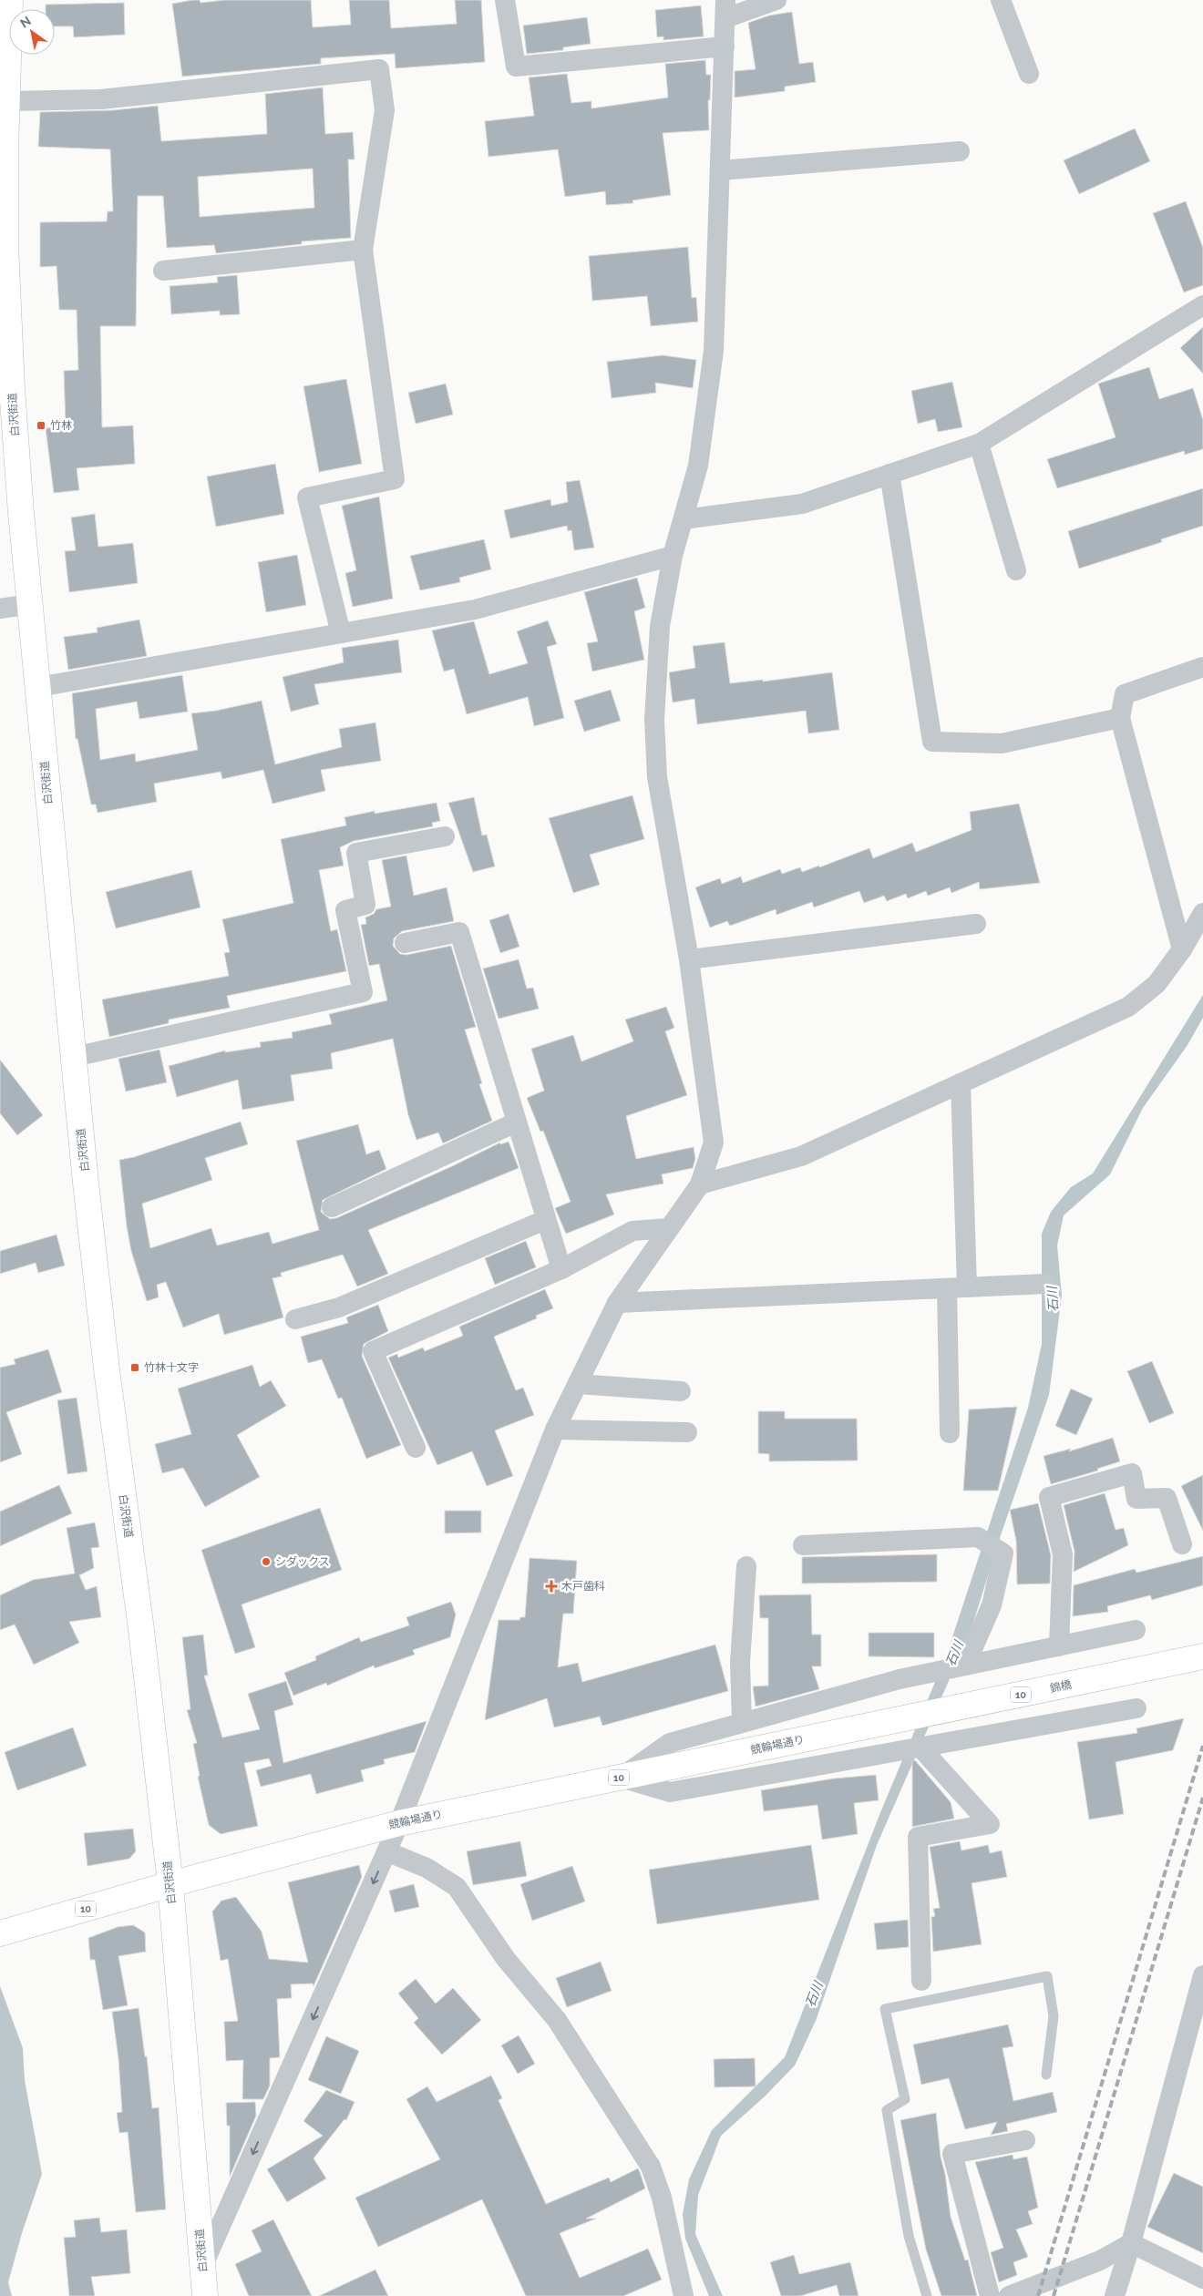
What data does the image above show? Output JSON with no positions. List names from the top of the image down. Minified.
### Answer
{"streets":{"main road":["白沢街道","錦橋","10","競輪場通り"]},"crossings":[["白沢街道","競輪場通り"],["錦橋","競輪場通り"]],"water":["石川"],"places":{"transit":["竹林","竹林十文字"],"other":["シダックス"],"health":["木戸歯科"]},"north":"top left"}
